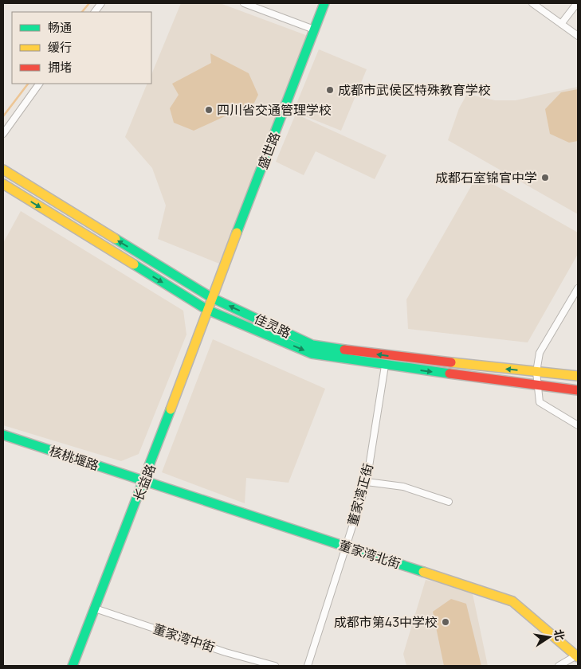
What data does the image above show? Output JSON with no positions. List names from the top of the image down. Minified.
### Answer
{"streets":{"main road":["盛世路","佳灵路","核桃堰路","长益路","董家湾北街"],"street":["董家湾正街","董家湾中街"]},"crossings":[["盛世路","佳灵路"],["盛世路","长益路"],["佳灵路","长益路"],["佳灵路","董家湾正街"],["核桃堰路","长益路"],["核桃堰路","董家湾北街"],["长益路","董家湾北街"],["长益路","董家湾中街"],["董家湾正街","董家湾北街"]],"places":["成都市武侯区特殊教育学校","四川省交通管理学校","成都石室锦官中学","成都市第43中学校"],"legend":["畅通","缓行","拥堵"],"north":"right"}
